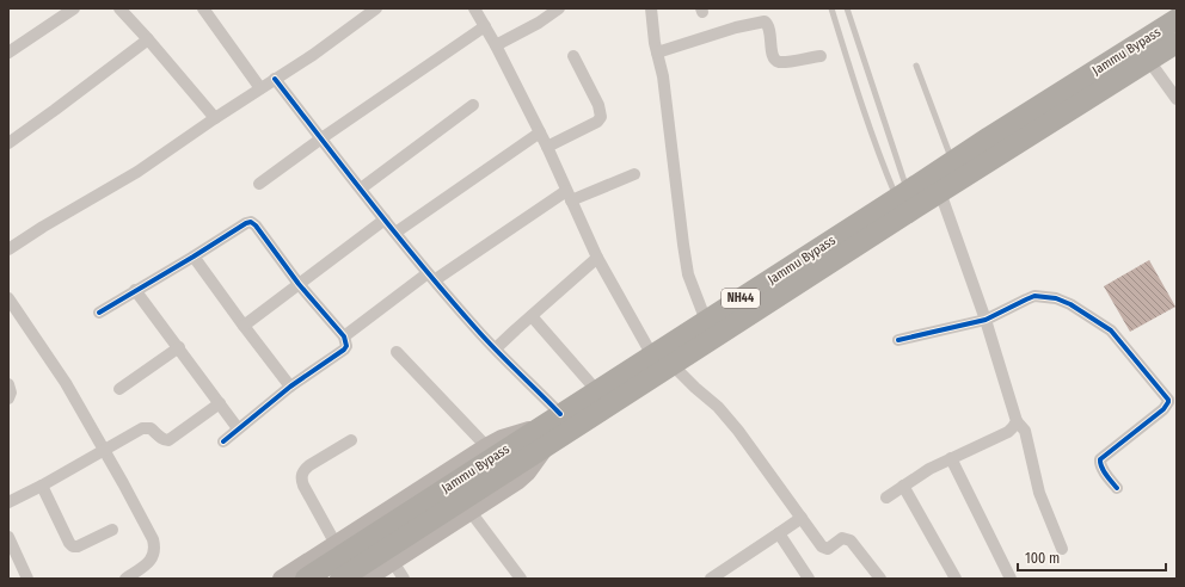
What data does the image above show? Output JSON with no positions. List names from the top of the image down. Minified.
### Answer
{"streets":{"highway":["Jammu Bypass","NH44"]},"scale_bar":"100 m"}
